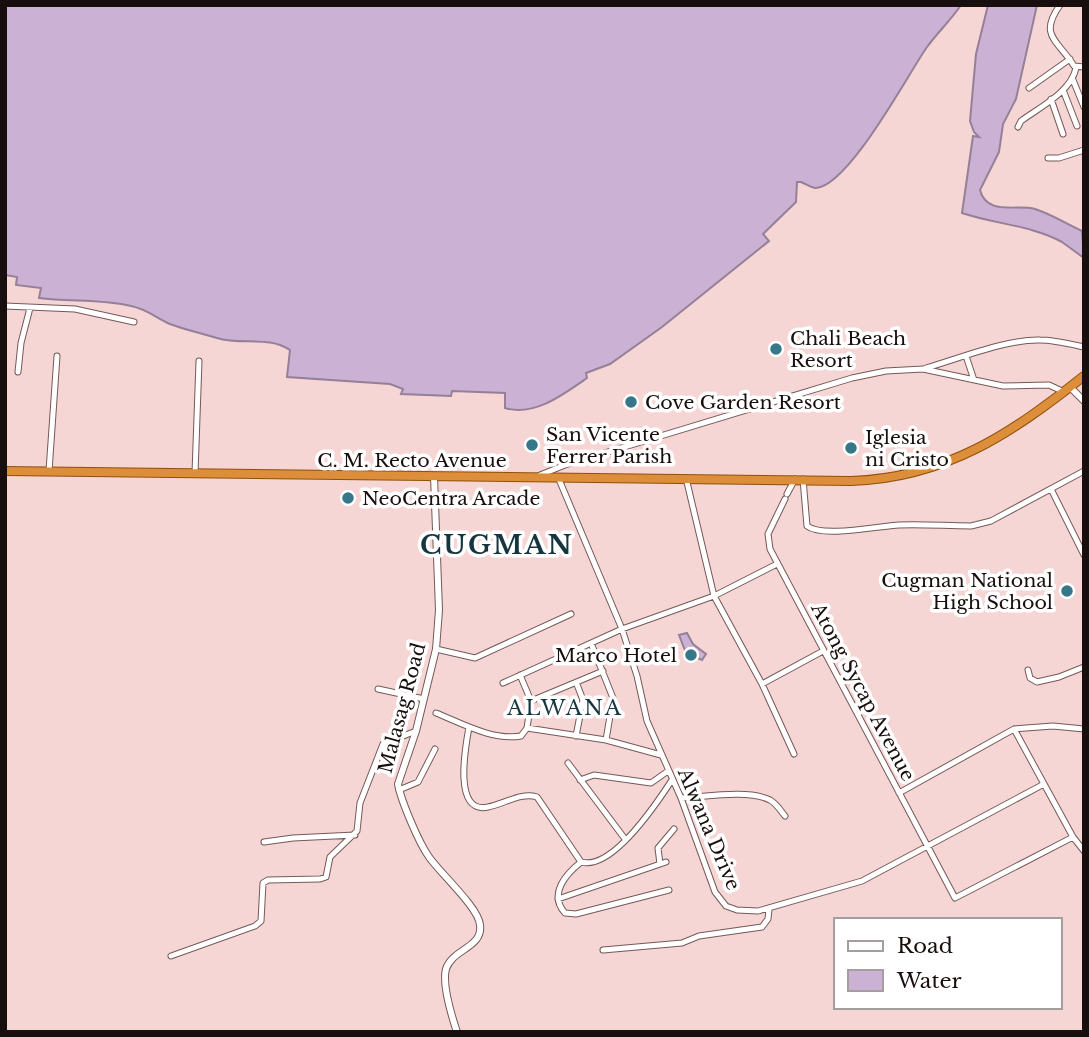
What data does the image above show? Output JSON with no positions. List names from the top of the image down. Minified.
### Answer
{"streets":{"highway":["C. M. Recto Avenue"],"street":["Atong Sycap Avenue","Malasag Road","Alwana Drive"]},"crossings":[["C. M. Recto Avenue","Atong Sycap Avenue"],["C. M. Recto Avenue","Malasag Road"],["C. M. Recto Avenue","Alwana Drive"],["Atong Sycap Avenue","Alwana Drive"]],"districts":["CUGMAN","ALWANA"],"places":["Chali Beach Resort","Cove Garden Resort","San Vicente Ferrer Parish","Iglesia ni Cristo","NeoCentra Arcade","Cugman National High School","Marco Hotel"],"legend":["Road","Water"]}
